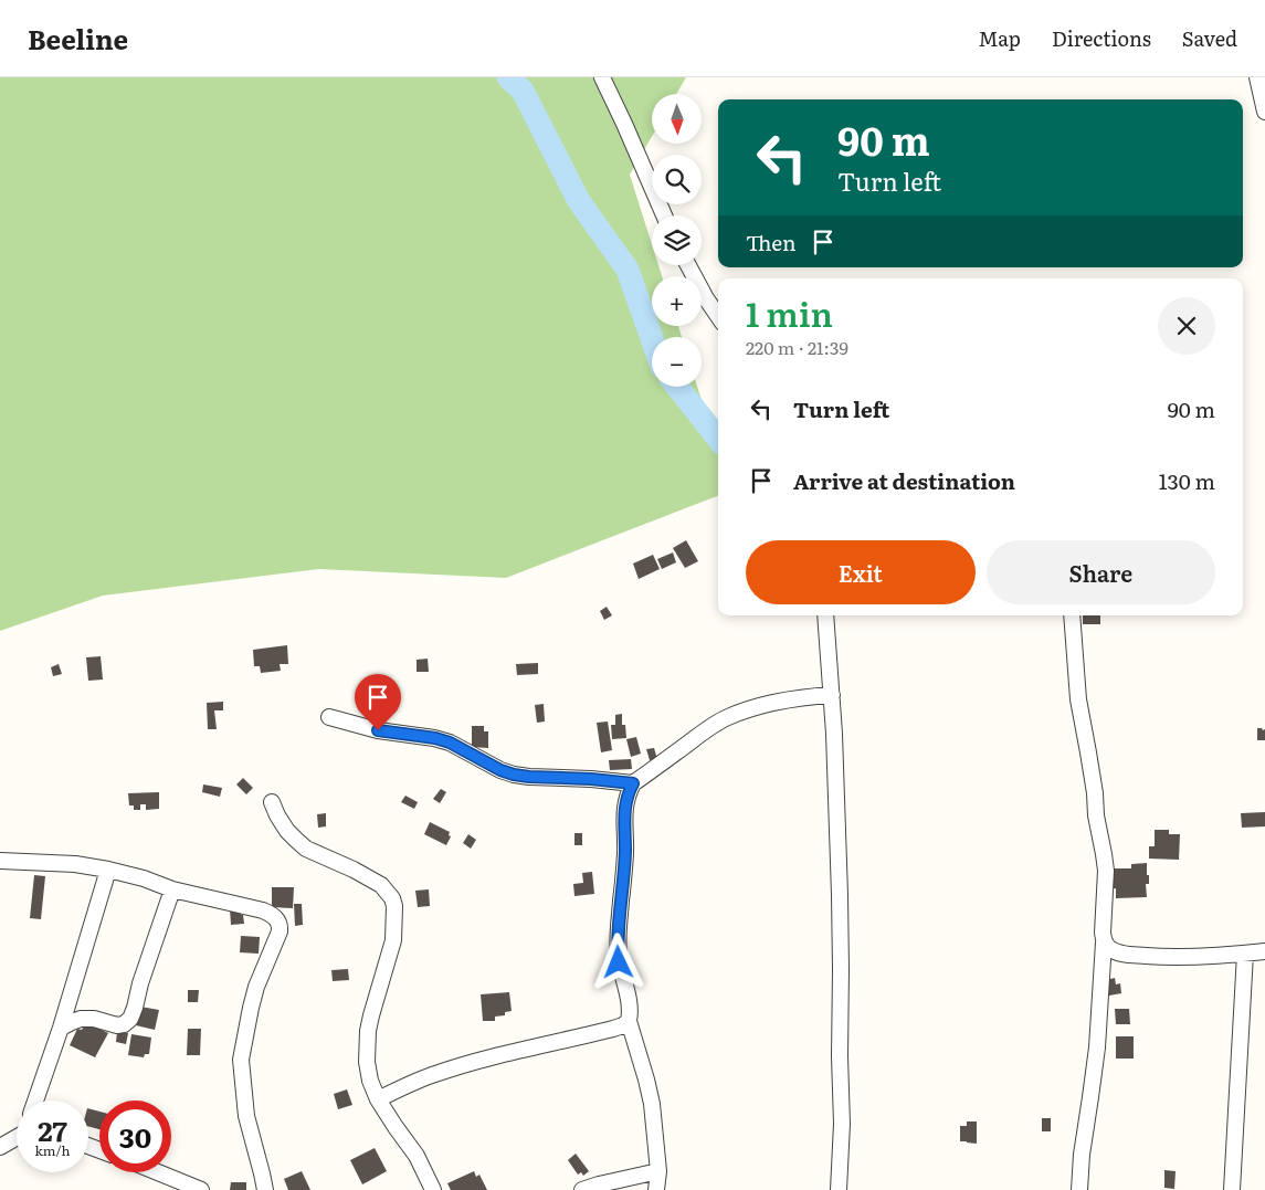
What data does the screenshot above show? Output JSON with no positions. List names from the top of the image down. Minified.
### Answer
{"north":"bottom","page":{"header":"Beeline","nav":["Map","Directions","Saved"],"map_buttons":["+","−"],"turn":["90 m","Turn left"],"then":"Then","heading":["1 min","220 m · 21:39"],"list":[{"name":"Turn left","value":"90 m"},{"name":"Arrive at destination","value":"130 m"}],"buttons":["Exit","Share"],"speed":"27 km/h","limit":"30"}}
